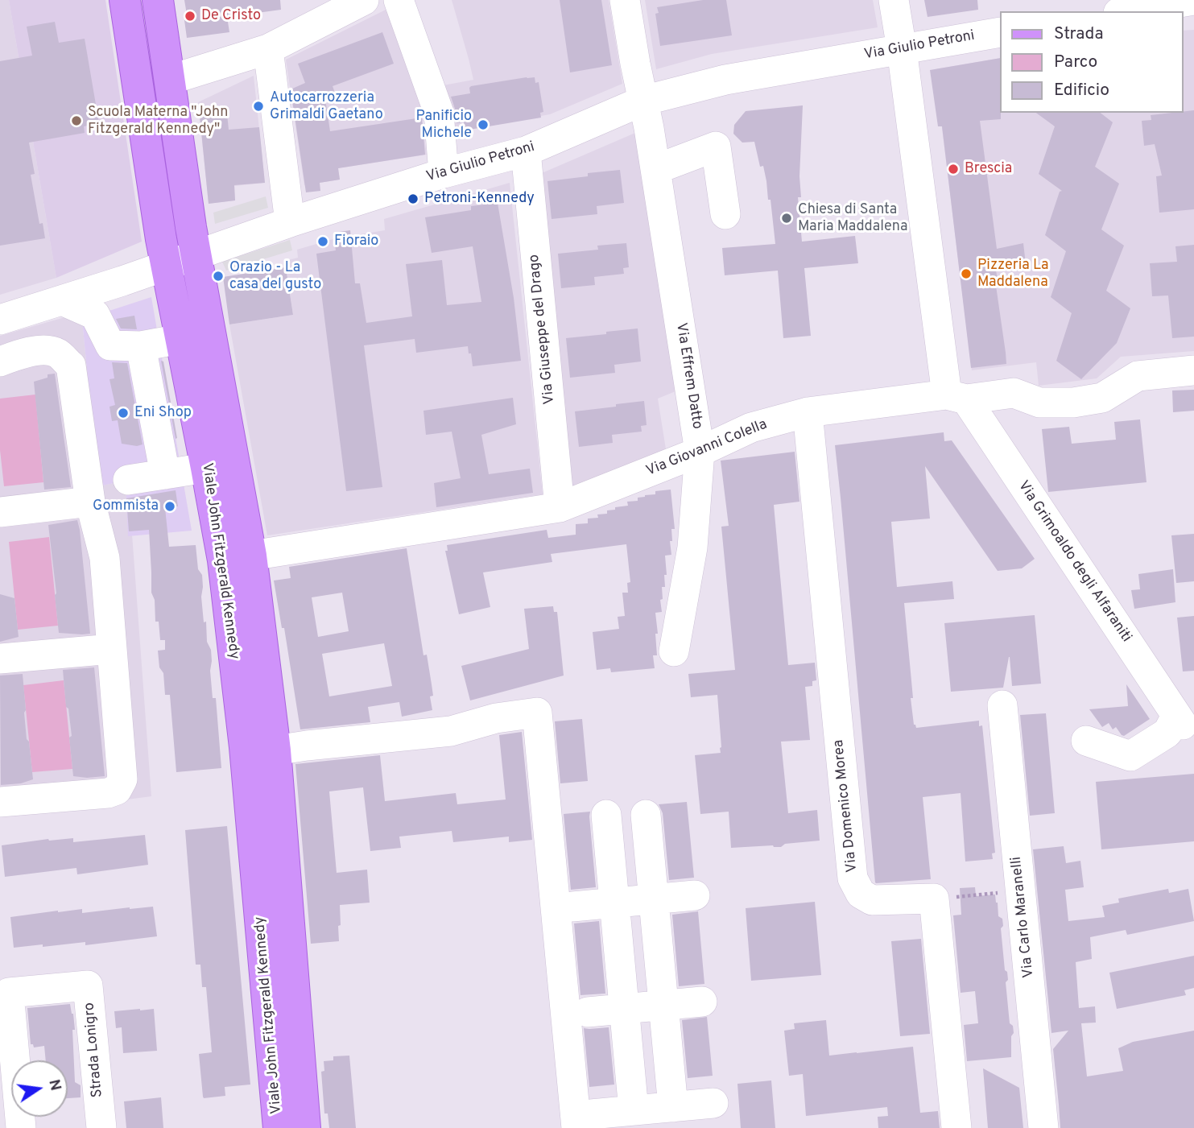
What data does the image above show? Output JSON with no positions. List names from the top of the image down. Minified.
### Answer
{"streets":{"main road":["Viale John Fitzgerald Kennedy"],"street":["Via Giulio Petroni","Via Giuseppe del Drago","Via Effrem Datto","Via Giovanni Colella","Via Grimoaldo degli Alfaraniti","Via Domenico Morea","Via Carlo Maranelli","Strada Lonigro"]},"crossings":[["Via Giulio Petroni","Via Giuseppe del Drago"],["Via Giulio Petroni","Via Effrem Datto"],["Via Giulio Petroni","Viale John Fitzgerald Kennedy"],["Via Giulio Petroni","Via Grimoaldo degli Alfaraniti"],["Via Giuseppe del Drago","Via Giovanni Colella"],["Via Effrem Datto","Via Giovanni Colella"],["Via Giovanni Colella","Viale John Fitzgerald Kennedy"],["Via Giovanni Colella","Via Grimoaldo degli Alfaraniti"],["Via Giovanni Colella","Via Domenico Morea"]],"places":["De Cristo","Autocarrozzeria Grimaldi Gaetano","Scuola Materna \"John Fitzgerald Kennedy\"","Panificio Michele","Brescia","Petroni-Kennedy","Chiesa di Santa Maria Maddalena","Fioraio","Pizzeria La Maddalena","Orazio - La casa del gusto","Eni Shop","Gommista"],"legend":["Strada","Parco","Edificio"],"north":"right"}
